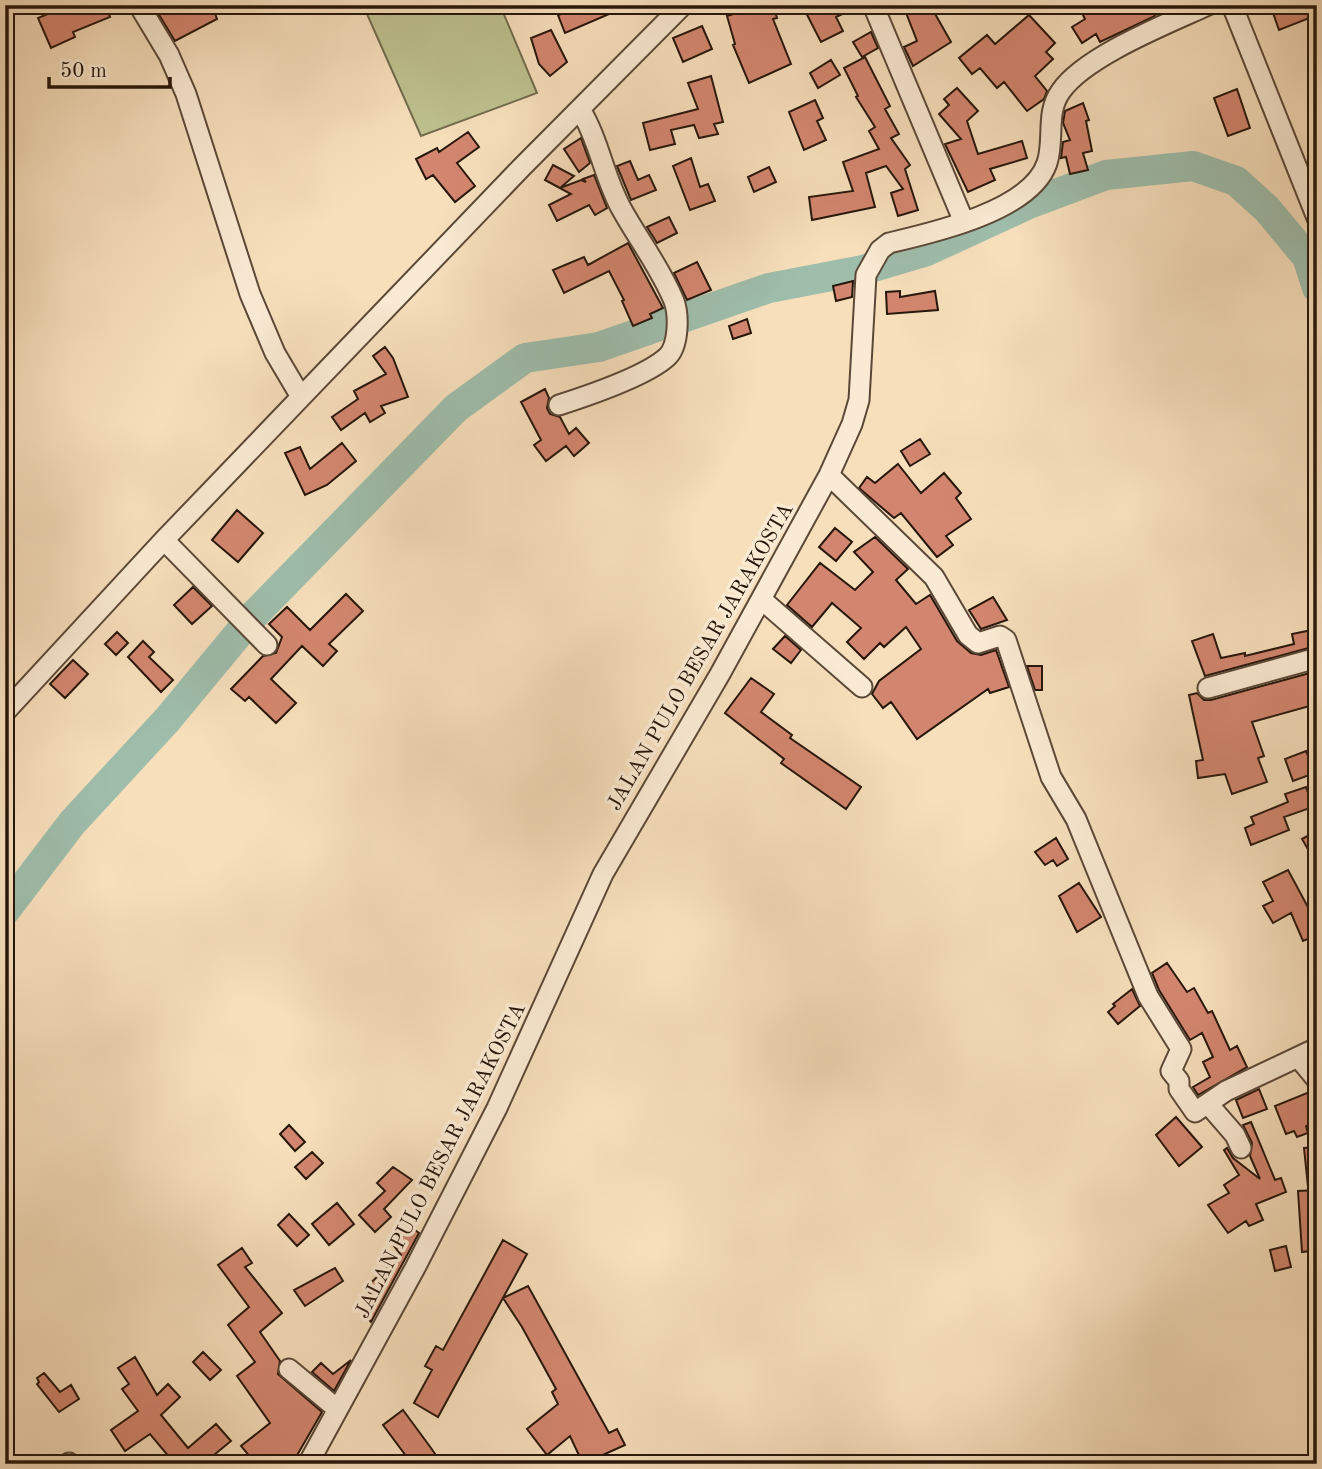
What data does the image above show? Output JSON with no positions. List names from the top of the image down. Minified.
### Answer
{"streets":{"street":["JALAN PULO BESAR JARAKOSTA"]},"scale_bar":"50 m"}
